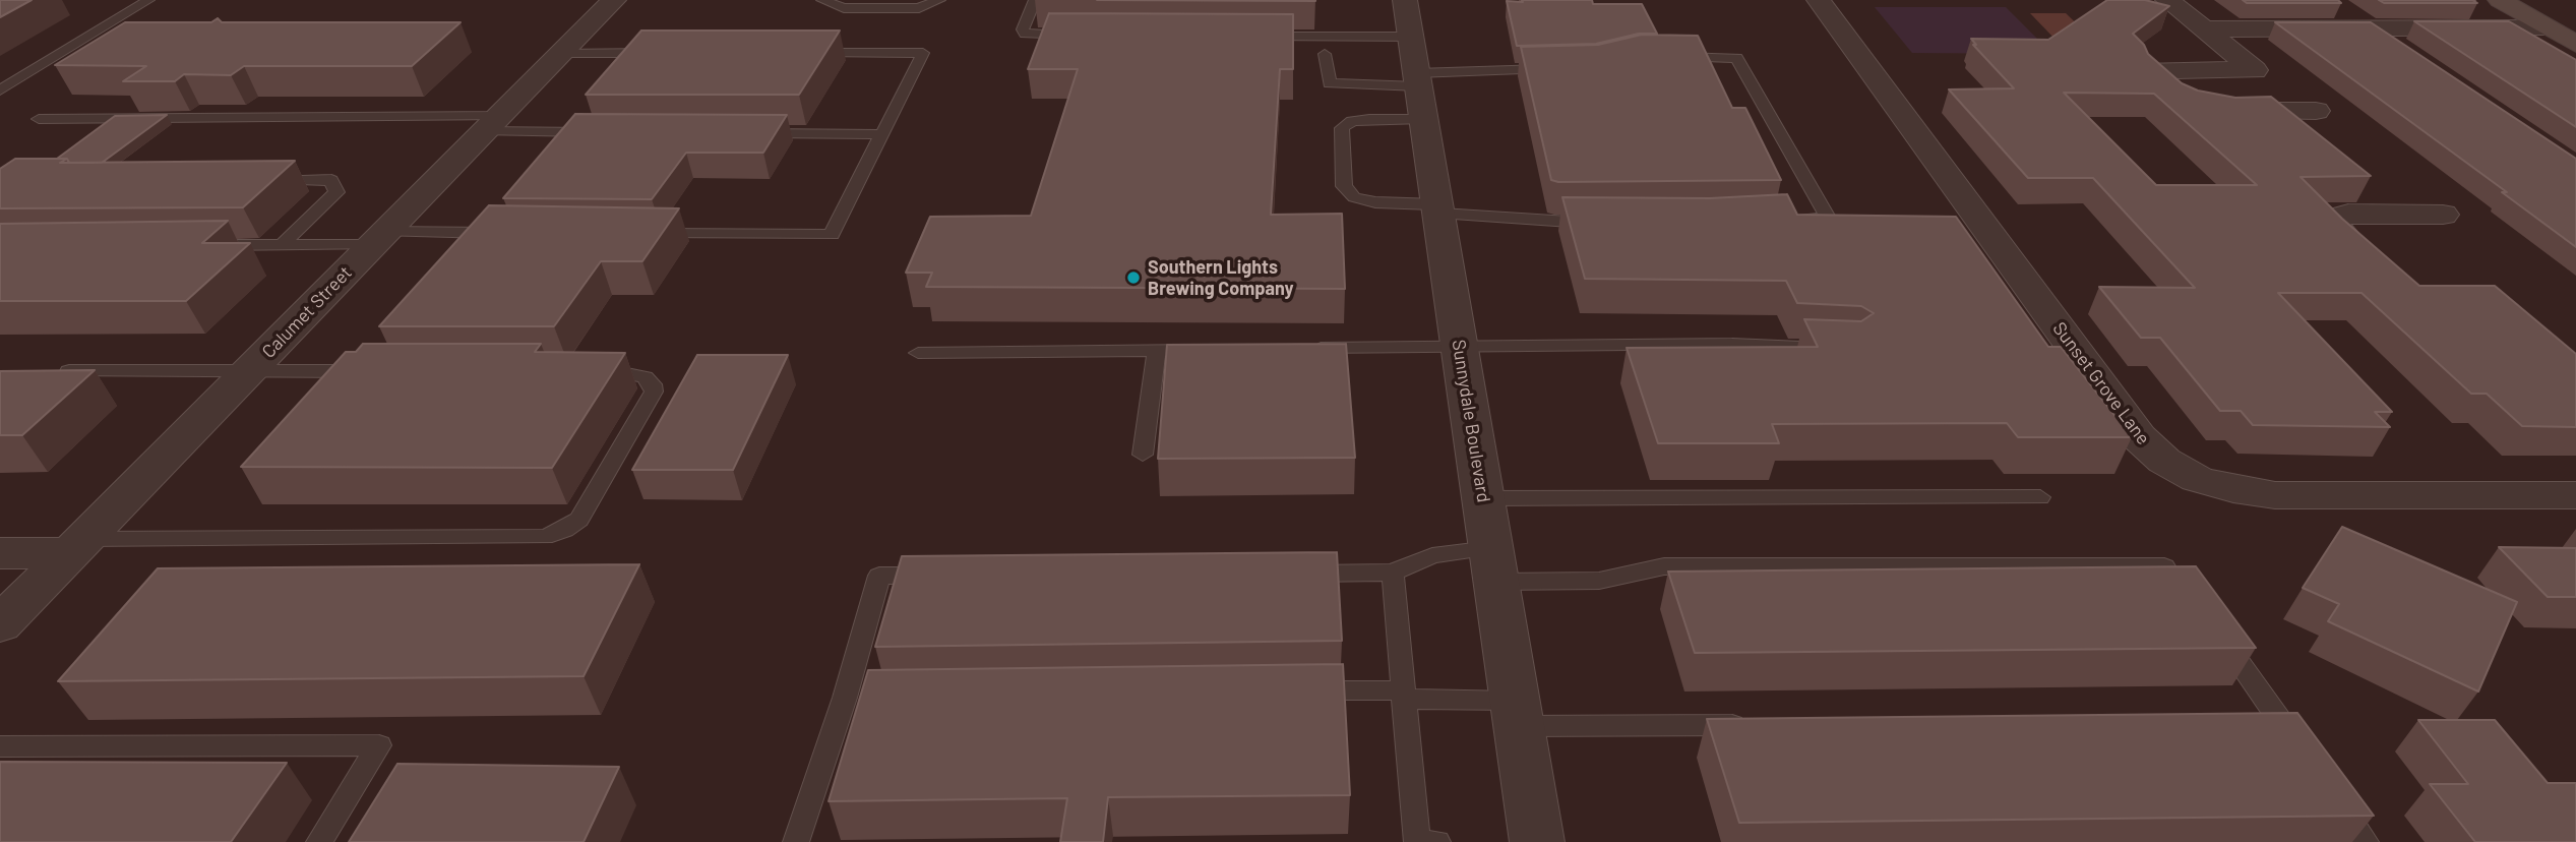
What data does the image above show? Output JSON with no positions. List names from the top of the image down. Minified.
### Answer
{"streets":{"street":["Calumet Street","Sunset Grove Lane","Sunnydale Boulevard"]},"places":["Southern Lights Brewing Company"]}
